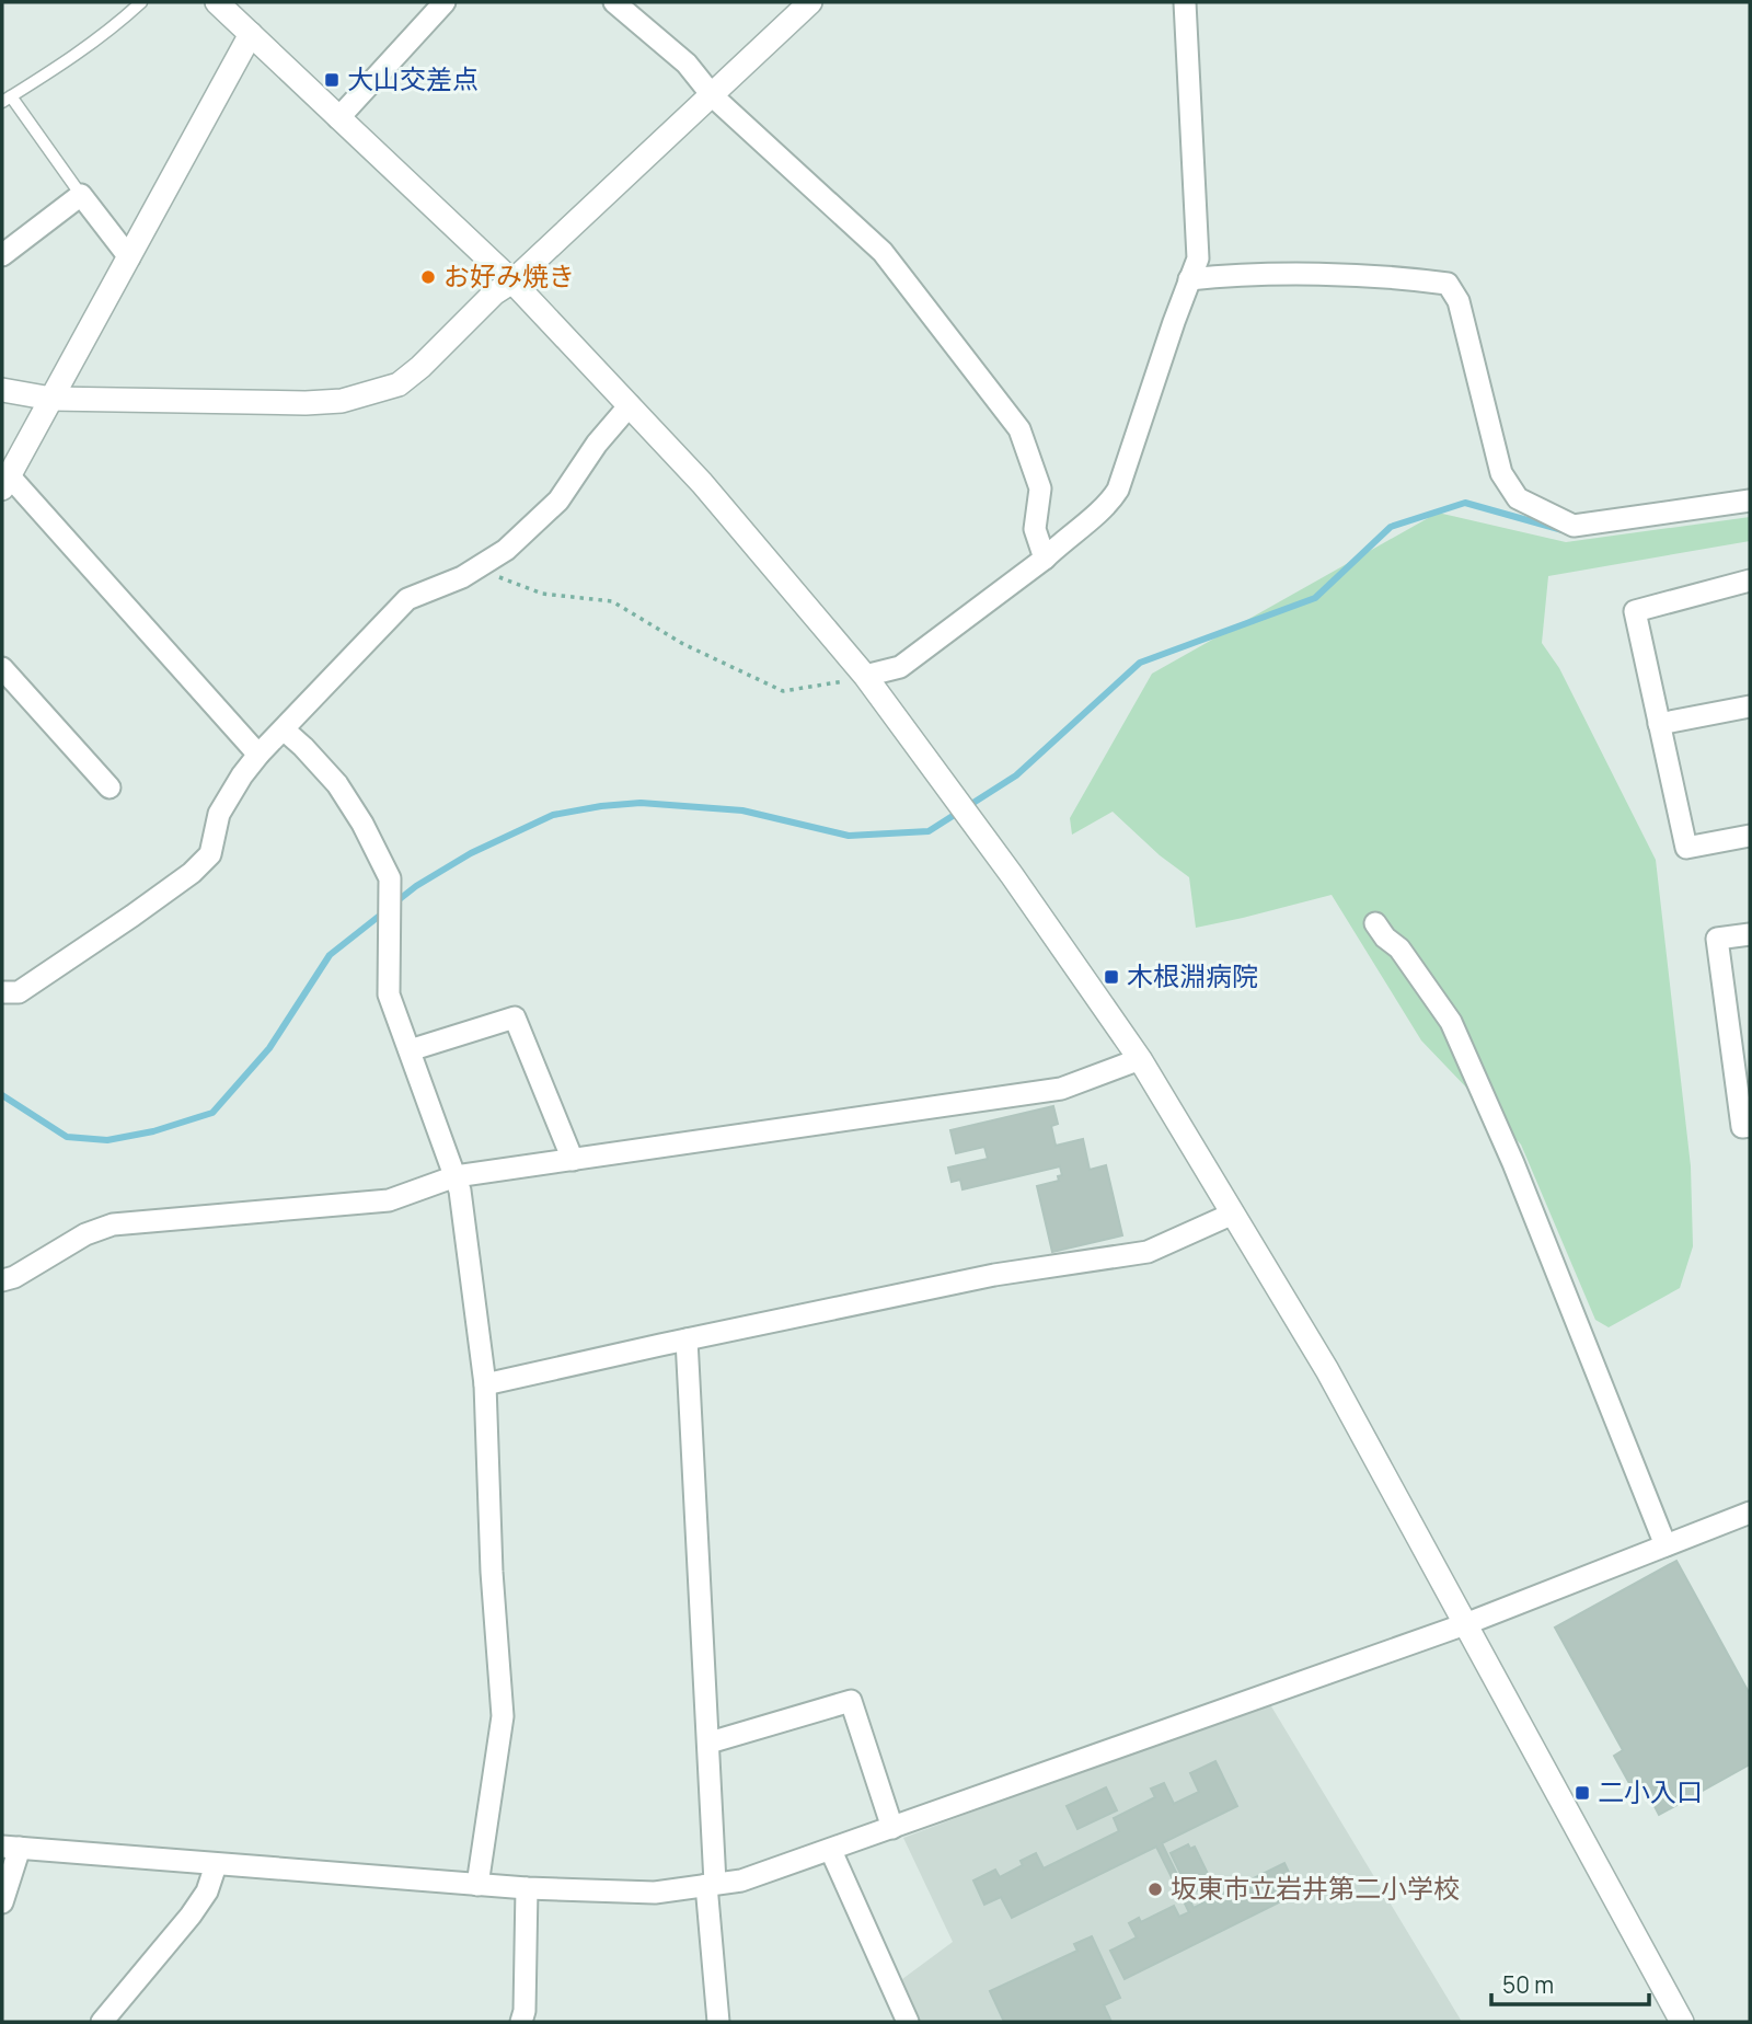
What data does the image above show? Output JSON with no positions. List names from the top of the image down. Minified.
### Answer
{"places":{"transit":["大山交差点","木根淵病院","二小入口"],"other":["お好み焼き","坂東市立岩井第二小学校"]},"scale_bar":"50 m"}
